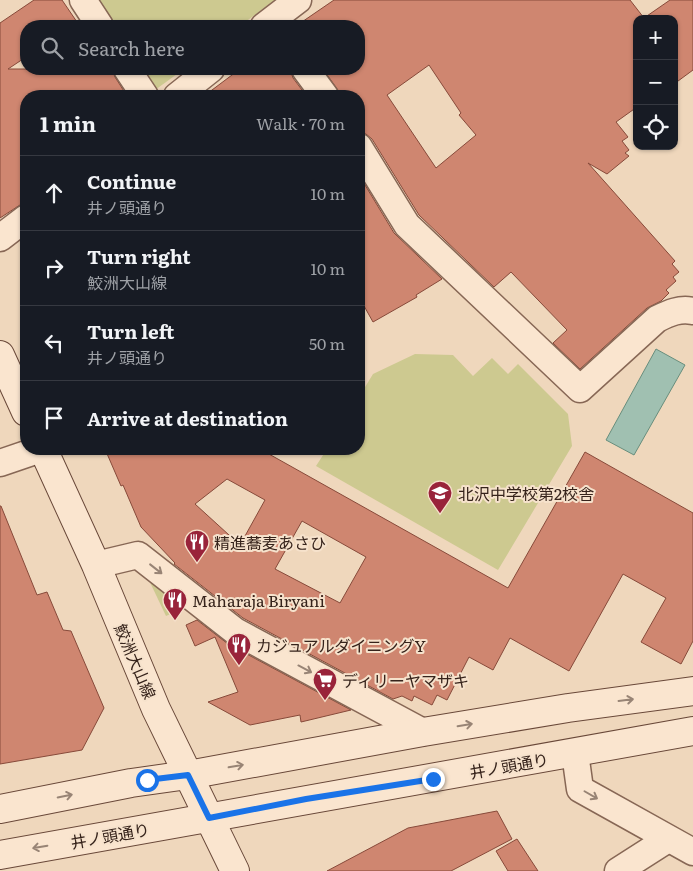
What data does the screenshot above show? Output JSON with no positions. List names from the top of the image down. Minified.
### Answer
{"streets":{"main road":["鮫洲大山線","井ノ頭通り"]},"crossings":[["鮫洲大山線","井ノ頭通り"]],"places":{"school or university":["北沢中学校第2校舎"],"restaurant":["精進蕎麦あさひ","Maharaja Biryani","カジュアルダイニングY"],"supermarket":["ディリーヤマザキ"]},"page":{"map_buttons":["+","−"],"search":"Search here","heading":["1 min","Walk · 70 m"],"list":[["Continue","井ノ頭通り","10 m"],["Turn right","鮫洲大山線","10 m"],["Turn left","井ノ頭通り","50 m"],"Arrive at destination"]}}
